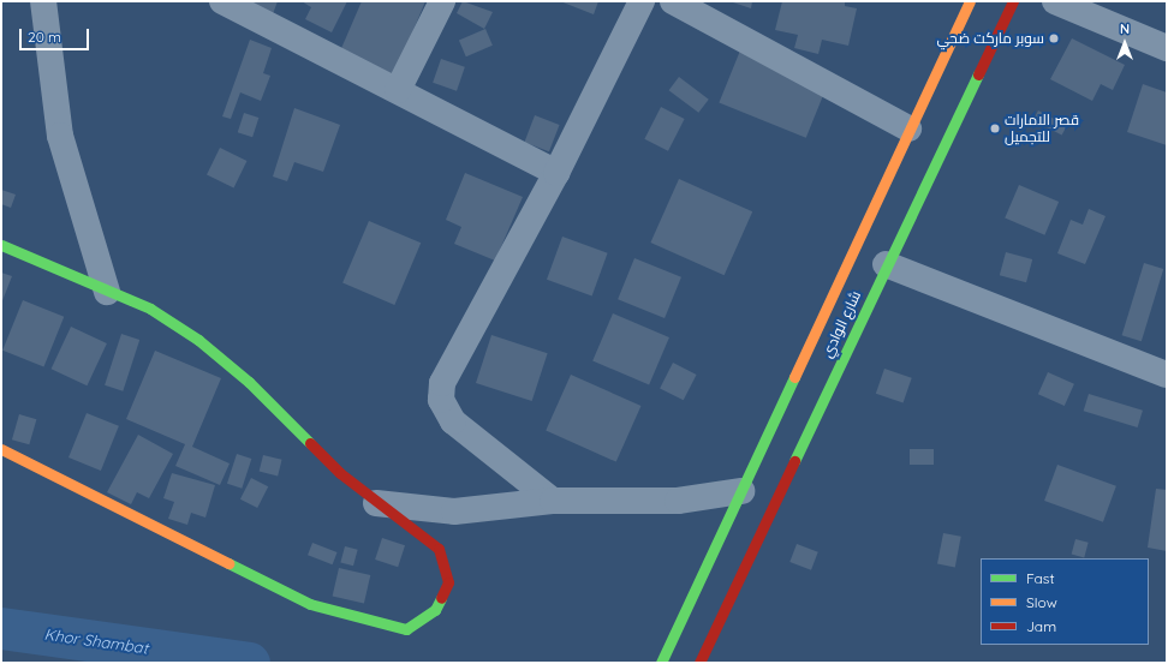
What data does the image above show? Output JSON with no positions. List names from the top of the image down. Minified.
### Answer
{"streets":{"main road":["شارع الوادي"]},"water":["Khor Shambat"],"places":["سوبر ماركت ضحي","قصر الامارات للتجميل"],"legend":["Fast","Slow","Jam"],"scale_bar":"20 m","north":"top"}
